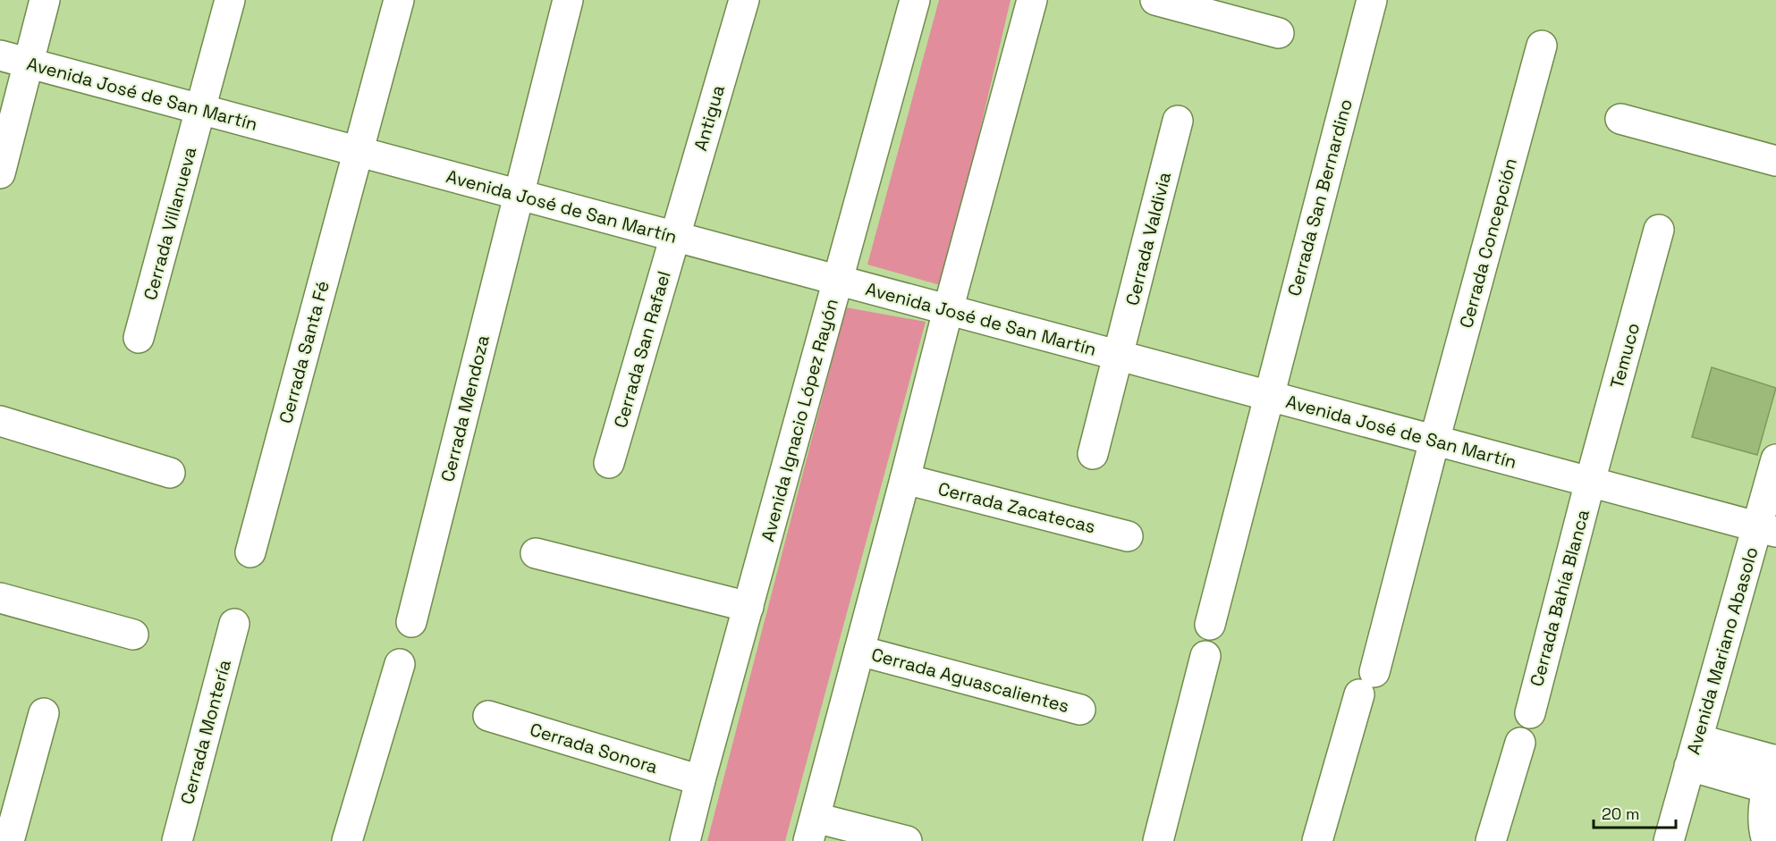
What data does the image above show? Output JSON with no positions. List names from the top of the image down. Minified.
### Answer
{"streets":{"street":["Avenida José de San Martín","Antigua","Cerrada San Bernardino","Cerrada Villanueva","Cerrada Valdivia","Cerrada Concepción","Cerrada San Rafael","Cerrada Santa Fé","Temuco","Cerrada Mendoza","Avenida Ignacio López Rayón","Cerrada Zacatecas","Cerrada Bahía Blanca","Avenida Mariano Abasolo","Cerrada Aguascalientes","Cerrada Montería","Cerrada Sonora"]},"crossings":[["Avenida José de San Martín","Antigua"],["Avenida José de San Martín","Cerrada San Bernardino"],["Avenida José de San Martín","Cerrada Villanueva"],["Avenida José de San Martín","Cerrada Valdivia"],["Avenida José de San Martín","Cerrada Concepción"],["Avenida José de San Martín","Cerrada San Rafael"],["Avenida José de San Martín","Cerrada Santa Fé"],["Avenida José de San Martín","Temuco"],["Avenida José de San Martín","Cerrada Mendoza"],["Avenida José de San Martín","Avenida Ignacio López Rayón"],["Avenida José de San Martín","Cerrada Bahía Blanca"],["Avenida José de San Martín","Avenida Mariano Abasolo"],["Antigua","Cerrada San Rafael"],["Temuco","Cerrada Bahía Blanca"],["Avenida Ignacio López Rayón","Cerrada Sonora"]],"scale_bar":"20 m"}
